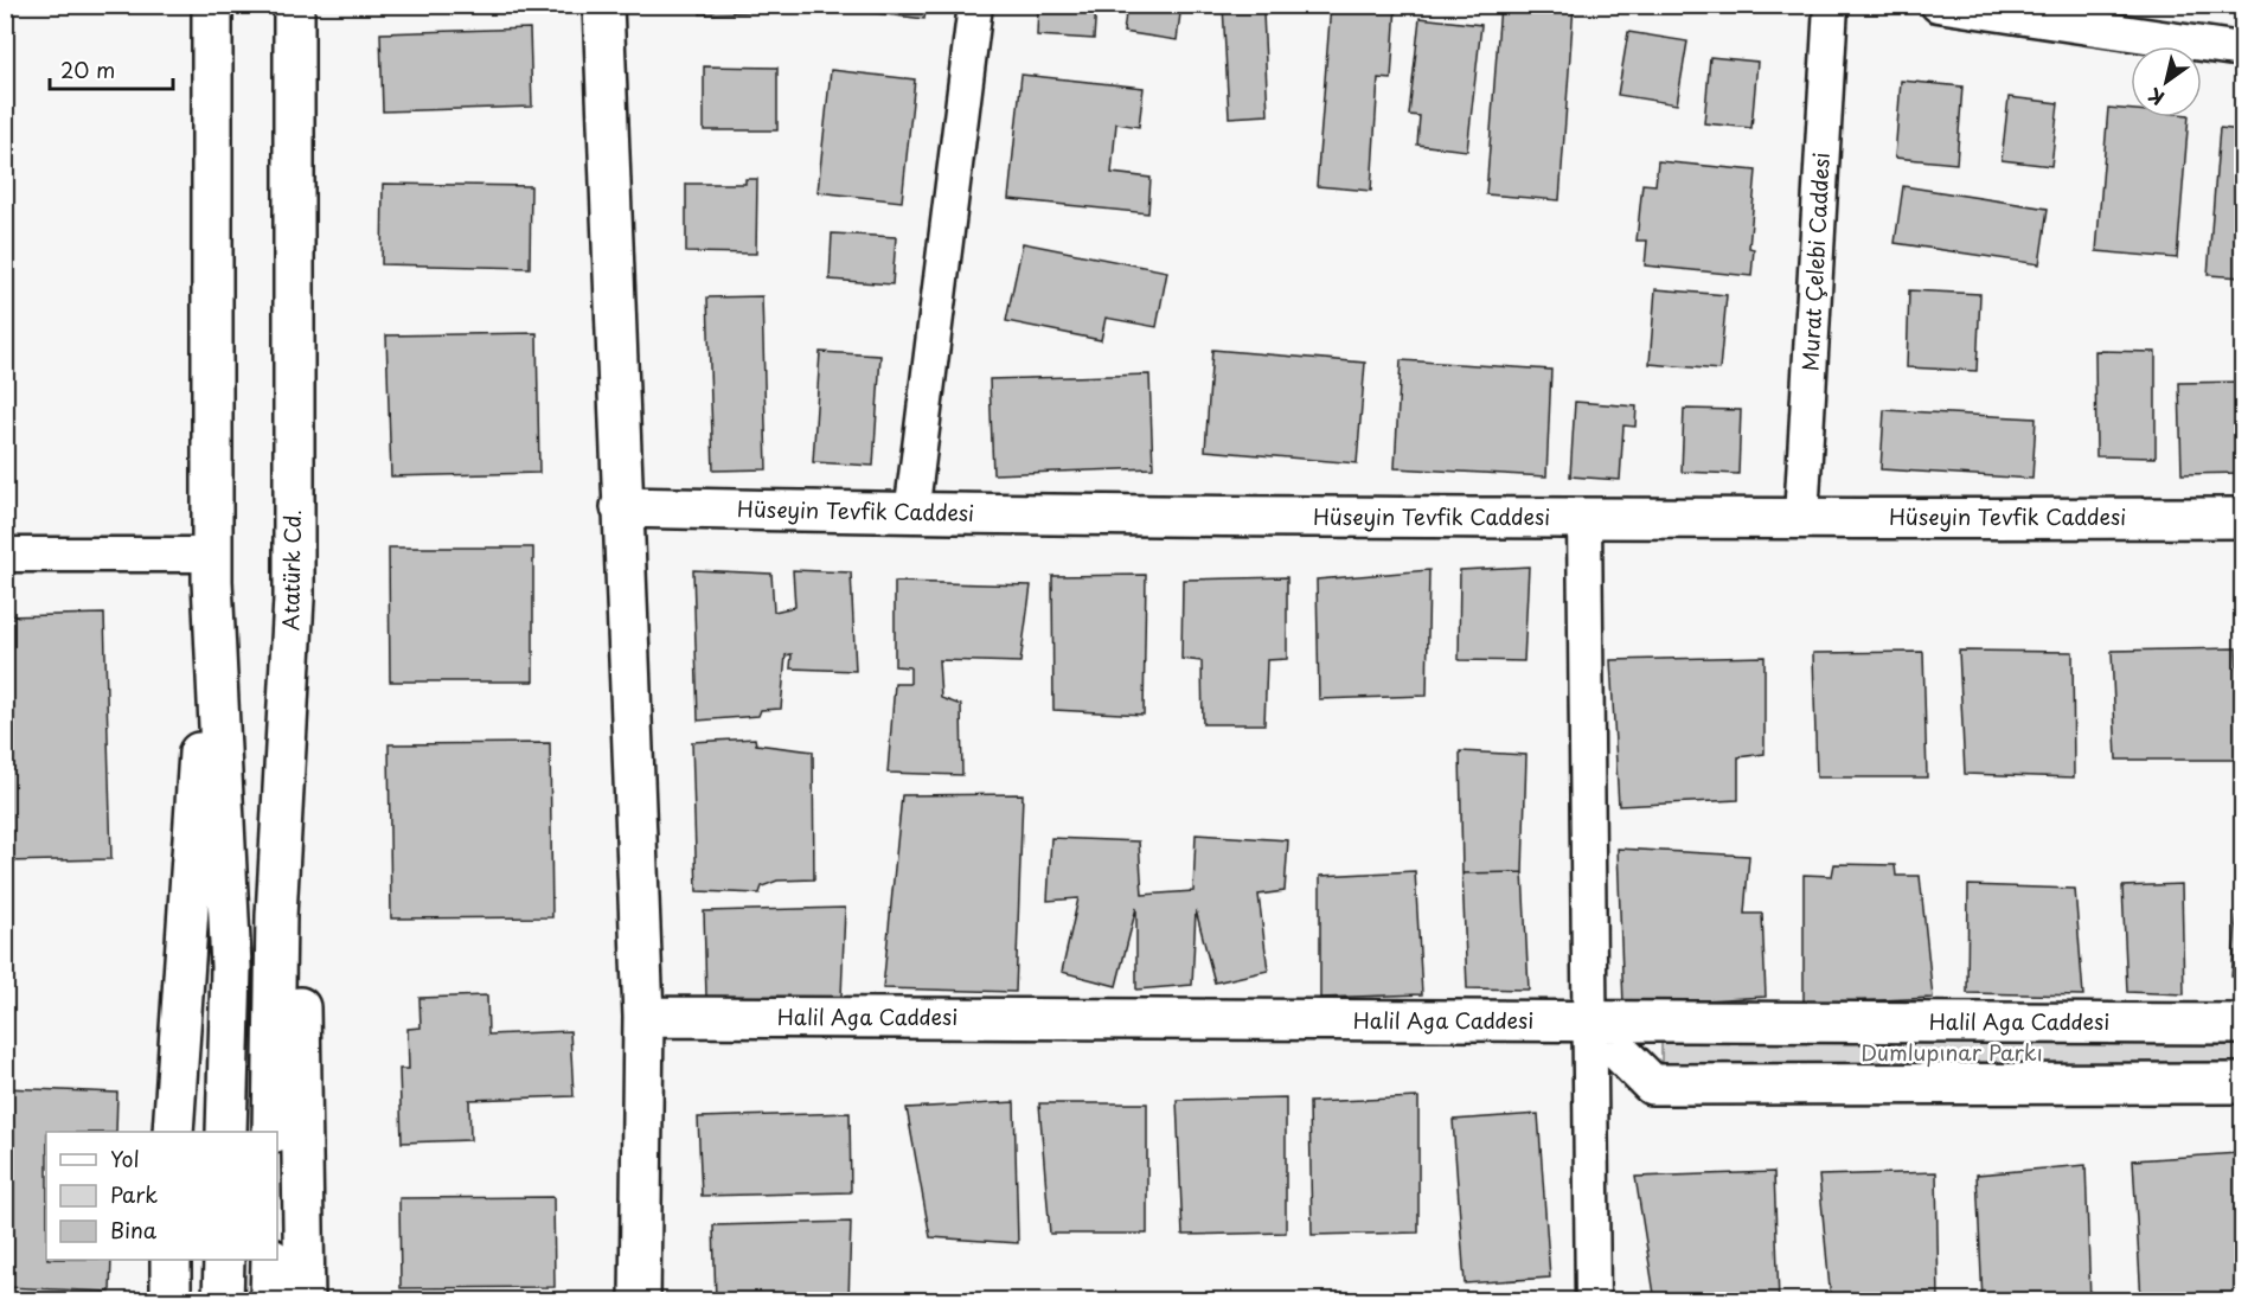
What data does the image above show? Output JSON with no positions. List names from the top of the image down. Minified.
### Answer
{"streets":{"street":["Murat Çelebi Caddesi","Hüseyin Tevfik Caddesi","Atatürk Cd.","Halil Aga Caddesi"]},"crossings":[["Murat Çelebi Caddesi","Hüseyin Tevfik Caddesi"]],"parks":["Dumlupınar Parkı"],"legend":["Yol","Park","Bina"],"scale_bar":"20 m","north":"bottom left"}
